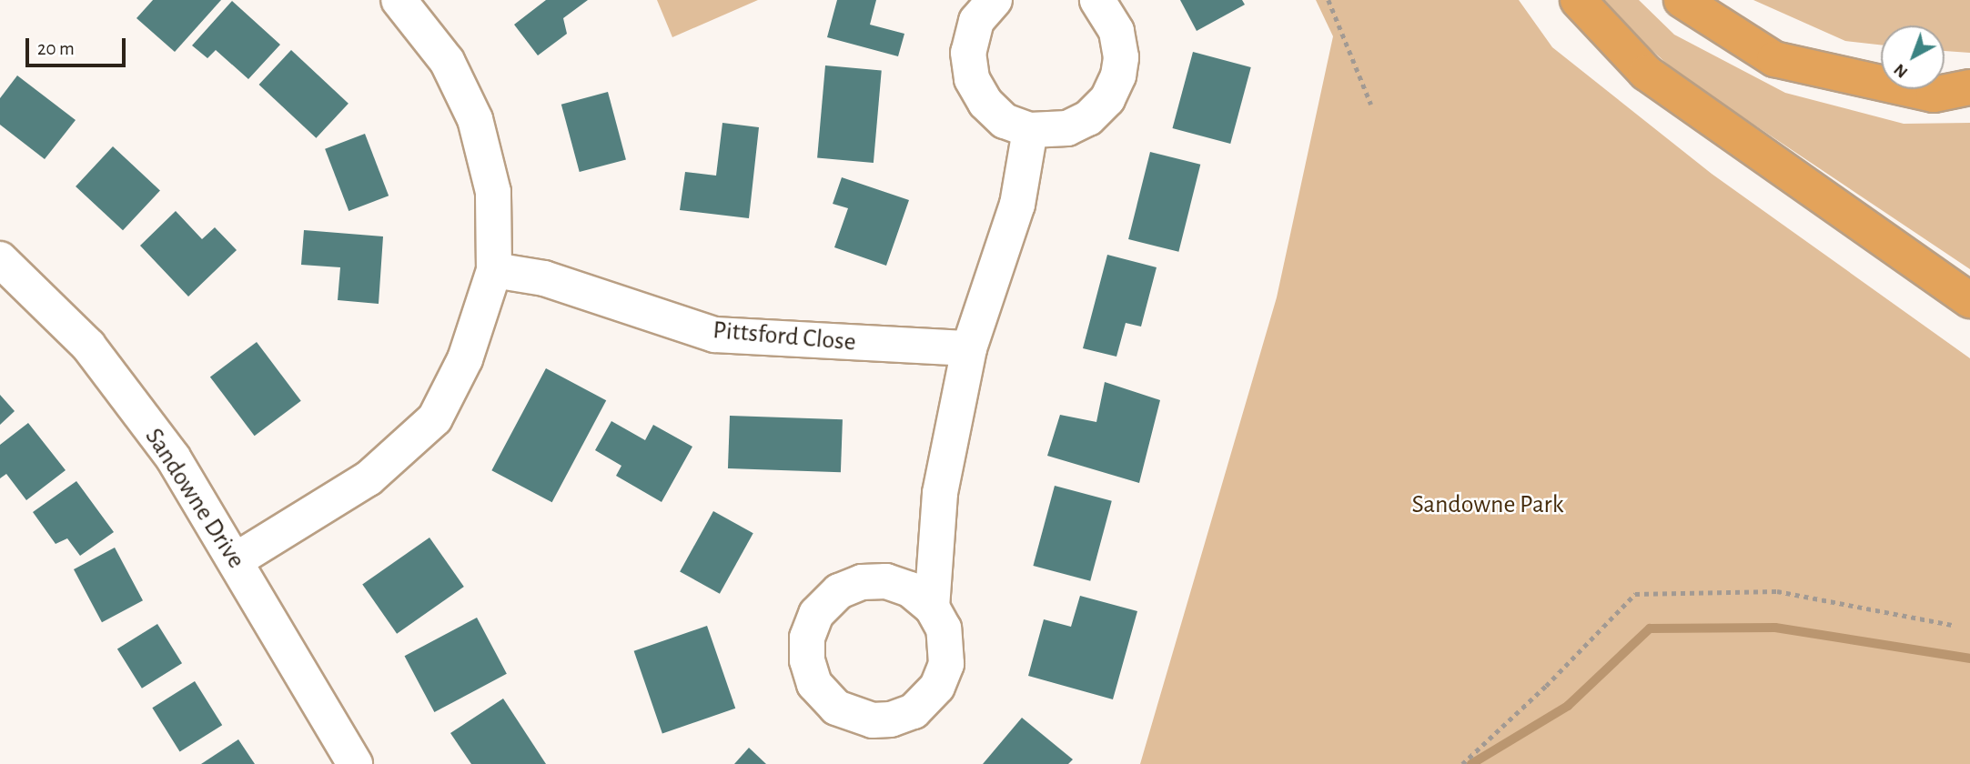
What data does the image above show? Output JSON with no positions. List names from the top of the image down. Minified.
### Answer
{"streets":{"street":["Pittsford Close","Sandowne Drive"]},"parks":["Sandowne Park"],"scale_bar":"20 m","north":"bottom left"}
